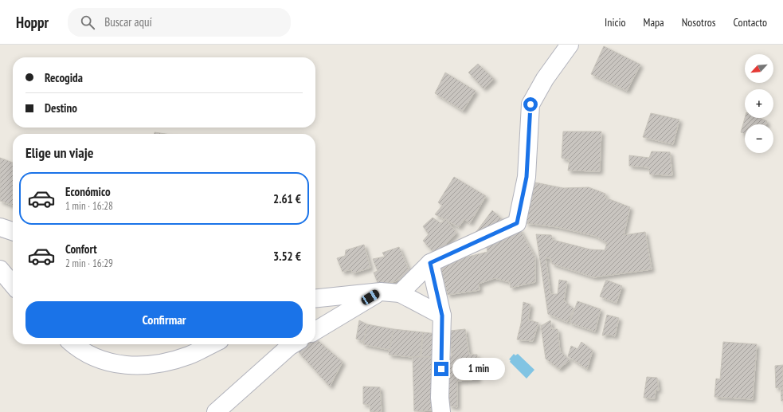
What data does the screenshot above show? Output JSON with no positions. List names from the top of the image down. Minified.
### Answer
{"north":"bottom left","page":{"header":"Hoppr","search":"Buscar aquí","nav":["Inicio","Mapa","Nosotros","Contacto"],"map_buttons":["+","−"],"banner":["Recogida","Destino"],"heading":"Elige un viaje","list":[{"name":"Económico","note":"1 min · 16:28","value":"2.61 €"},{"name":"Confort","note":"2 min · 16:29","value":"3.52 €"}],"buttons":"Confirmar","bubble":"1 min"}}
